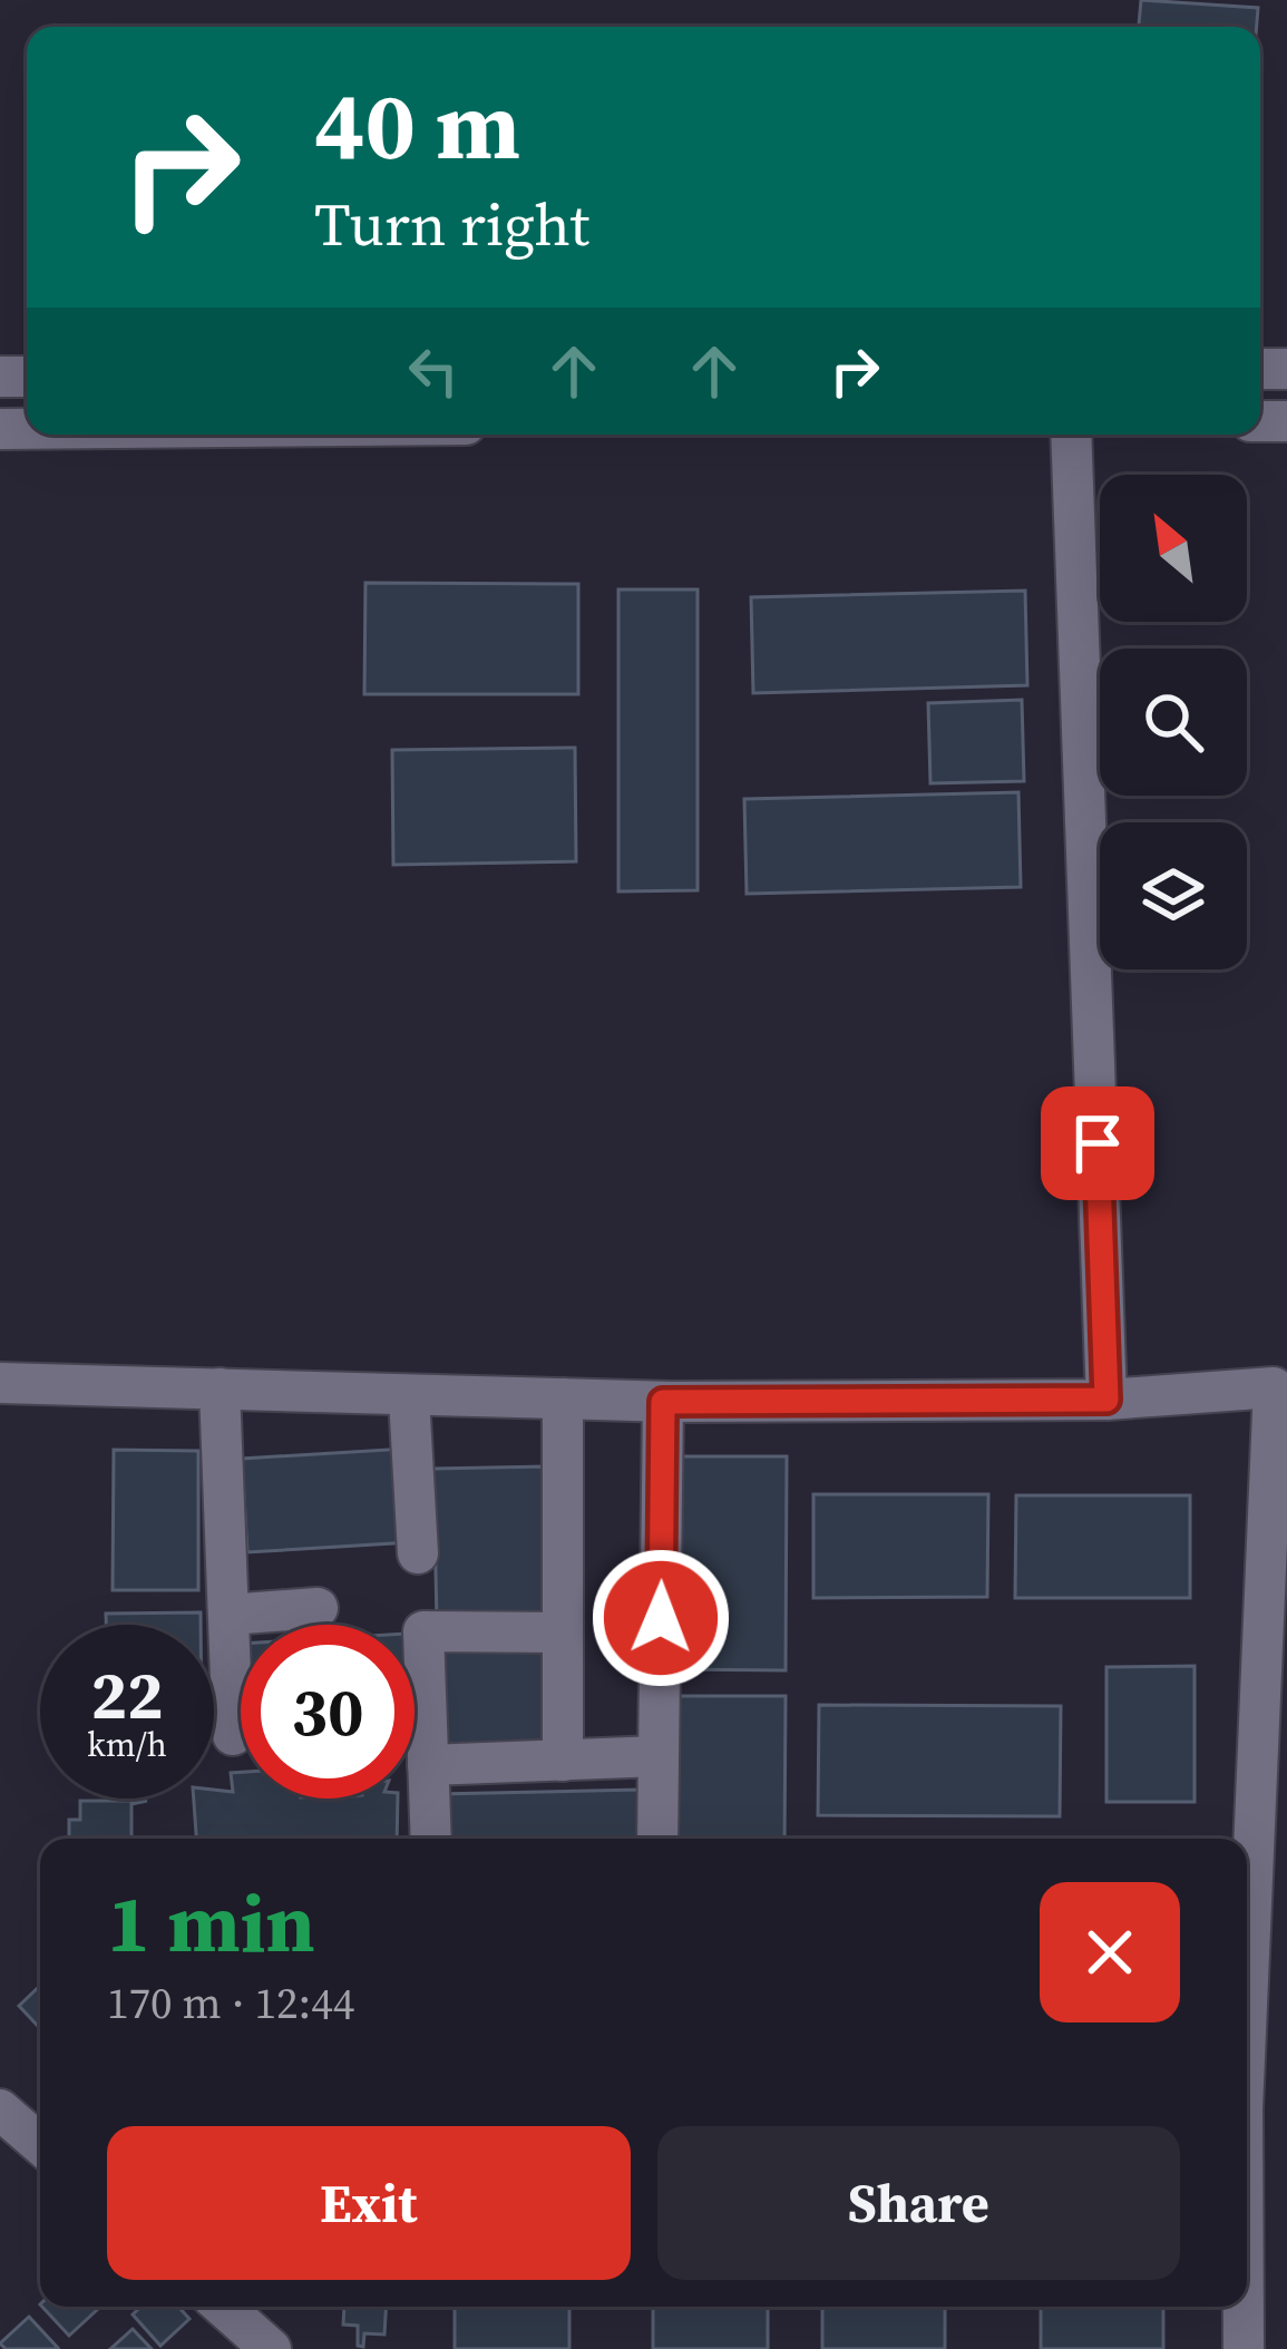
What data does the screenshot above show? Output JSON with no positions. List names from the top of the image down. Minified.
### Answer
{"north":"top left","page":{"turn":["40 m","Turn right"],"speed":"22 km/h","limit":"30","heading":["1 min","170 m · 12:44"],"buttons":["Exit","Share"]}}
